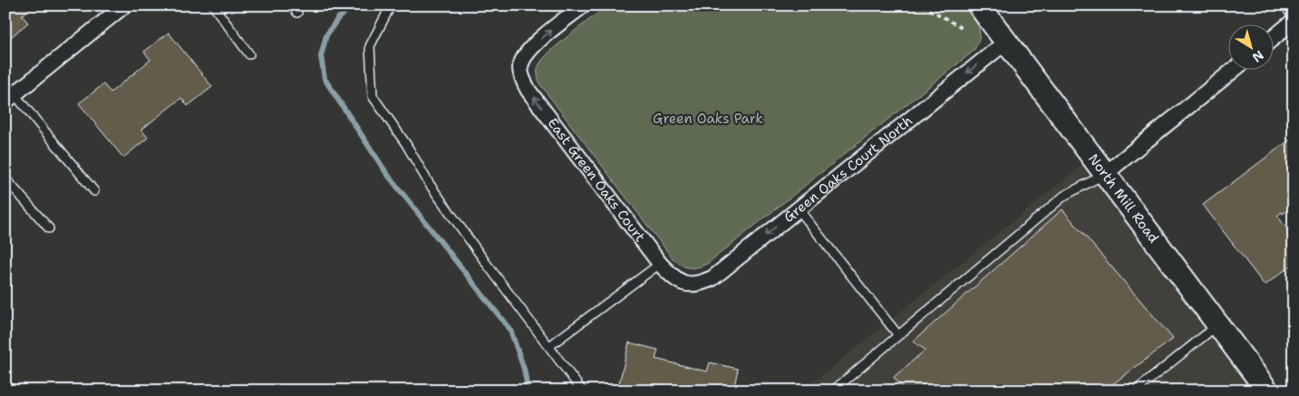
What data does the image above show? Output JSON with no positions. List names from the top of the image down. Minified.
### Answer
{"streets":{"street":["Green Oaks Court North","East Green Oaks Court","North Mill Road"]},"crossings":[["Green Oaks Court North","East Green Oaks Court"],["Green Oaks Court North","North Mill Road"]],"one_way":["Green Oaks Court North","East Green Oaks Court"],"parks":["Green Oaks Park"],"north":"bottom right"}
